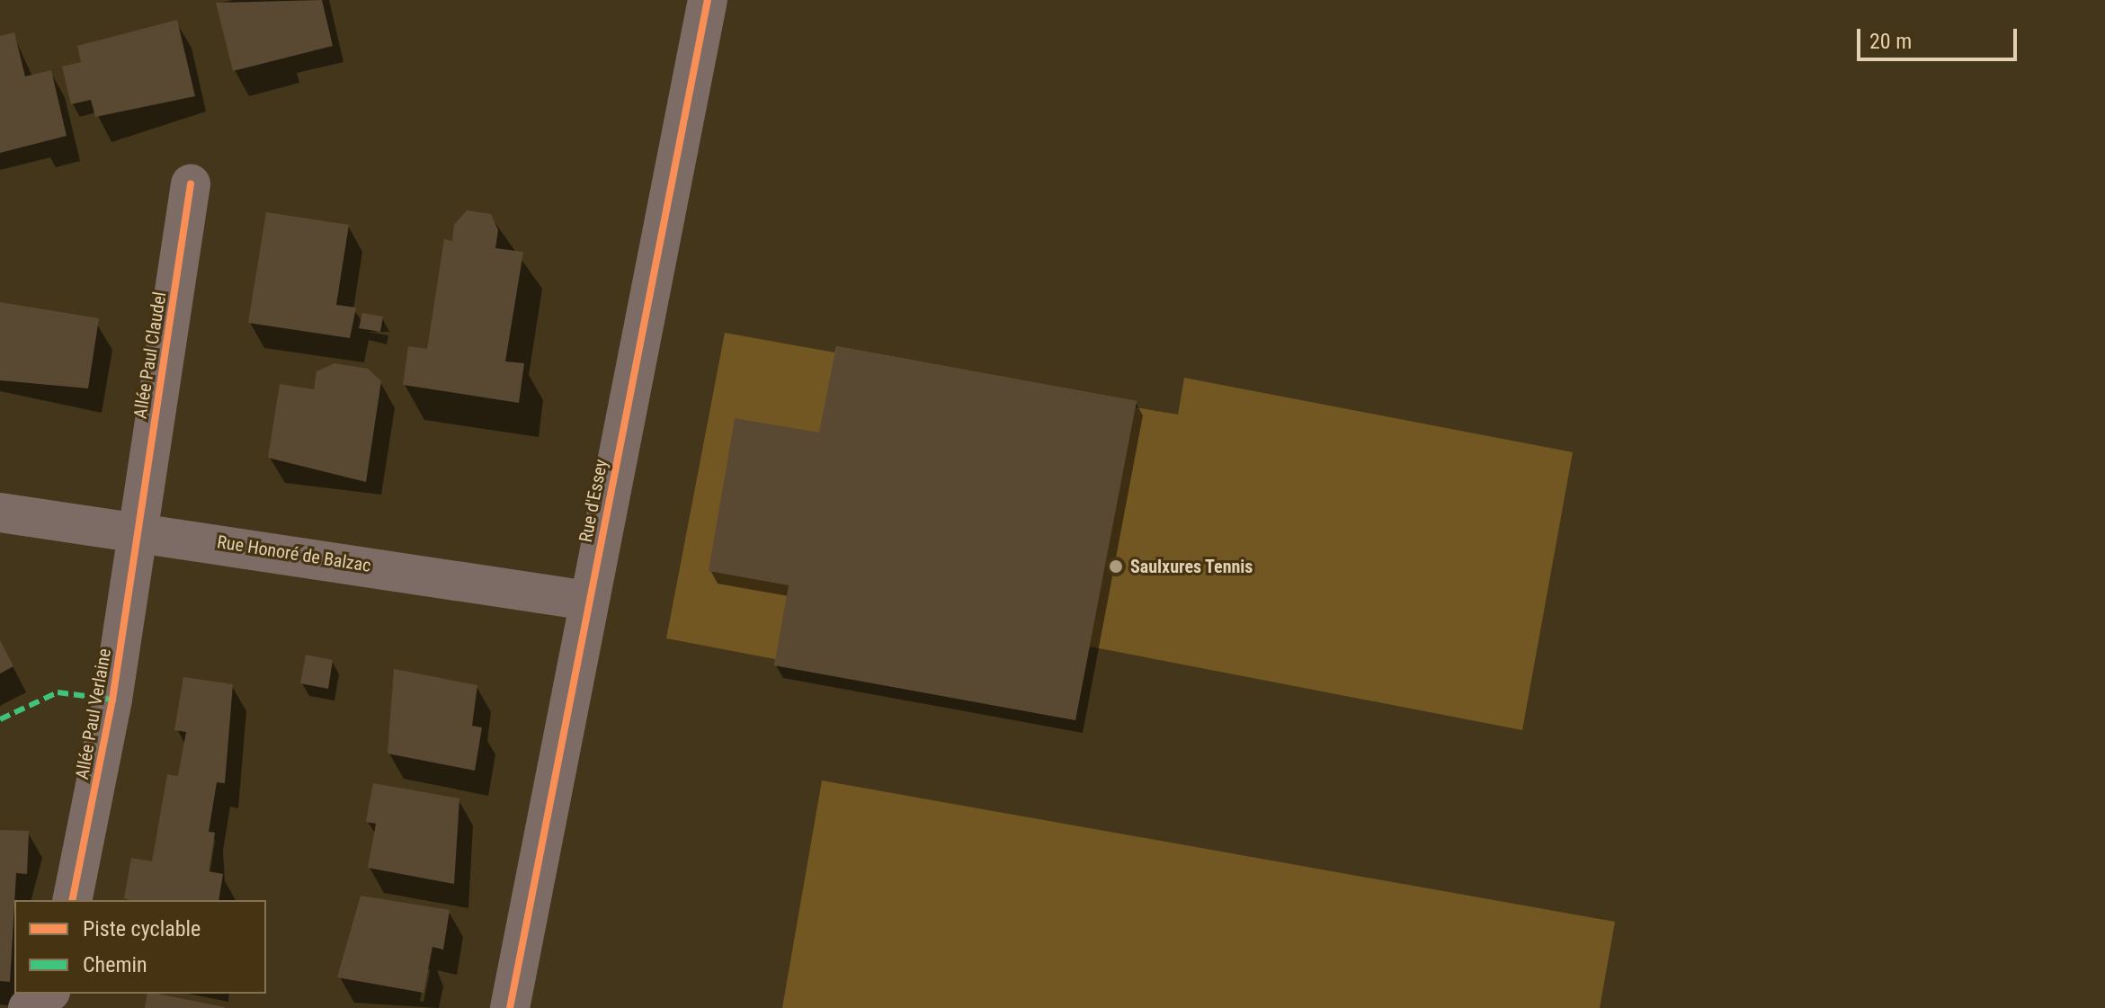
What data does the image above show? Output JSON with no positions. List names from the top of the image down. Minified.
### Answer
{"streets":{"street":["Allée Paul Claudel","Rue d'Essey","Rue Honoré de Balzac","Allée Paul Verlaine"]},"crossings":[["Allée Paul Claudel","Rue Honoré de Balzac"],["Allée Paul Claudel","Allée Paul Verlaine"],["Rue d'Essey","Rue Honoré de Balzac"],["Rue Honoré de Balzac","Allée Paul Verlaine"]],"places":["Saulxures Tennis"],"legend":["Piste cyclable","Chemin"],"scale_bar":"20 m"}
